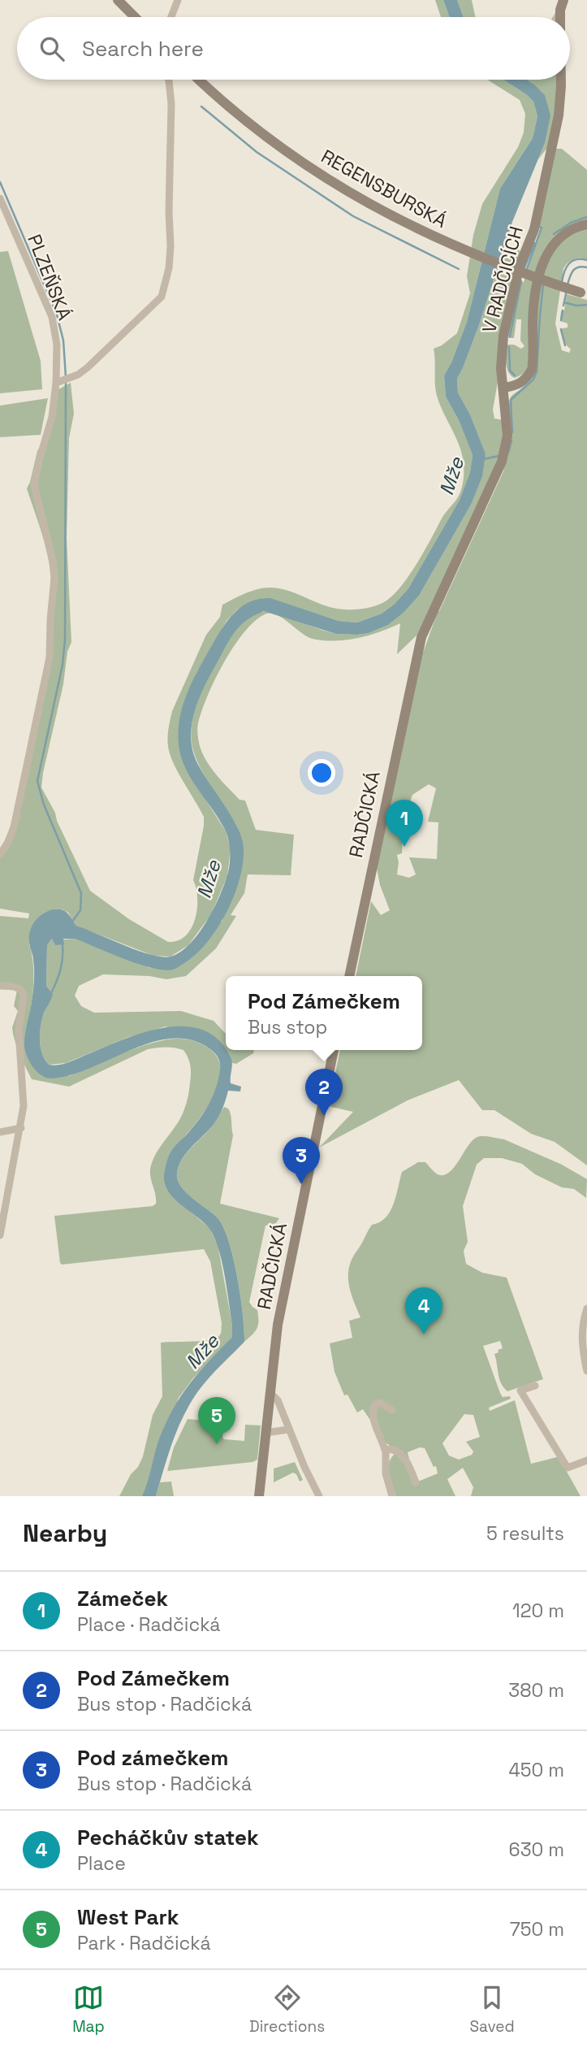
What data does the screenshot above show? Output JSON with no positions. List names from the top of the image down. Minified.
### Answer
{"streets":{"street":["REGENSBURSKÁ","PLZEŇSKÁ","V RADČICÍCH","RADČICKÁ"]},"crossings":[["V RADČICÍCH","RADČICKÁ"]],"water":["Mže"],"page":{"search":"Search here","pins":["1","2","3","4","5"],"popup":["Pod Zámečkem","Bus stop"],"heading":["Nearby","5 results"],"list":[{"mark":"1","name":"Zámeček","note":"Place · Radčická","value":"120 m"},{"mark":"2","name":"Pod Zámečkem","note":"Bus stop · Radčická","value":"380 m"},{"mark":"3","name":"Pod zámečkem","note":"Bus stop · Radčická","value":"450 m"},{"mark":"4","name":"Pecháčkův statek","note":"Place","value":"630 m"},{"mark":"5","name":"West Park","note":"Park · Radčická","value":"750 m"}],"nav":["Map","Directions","Saved"]}}
